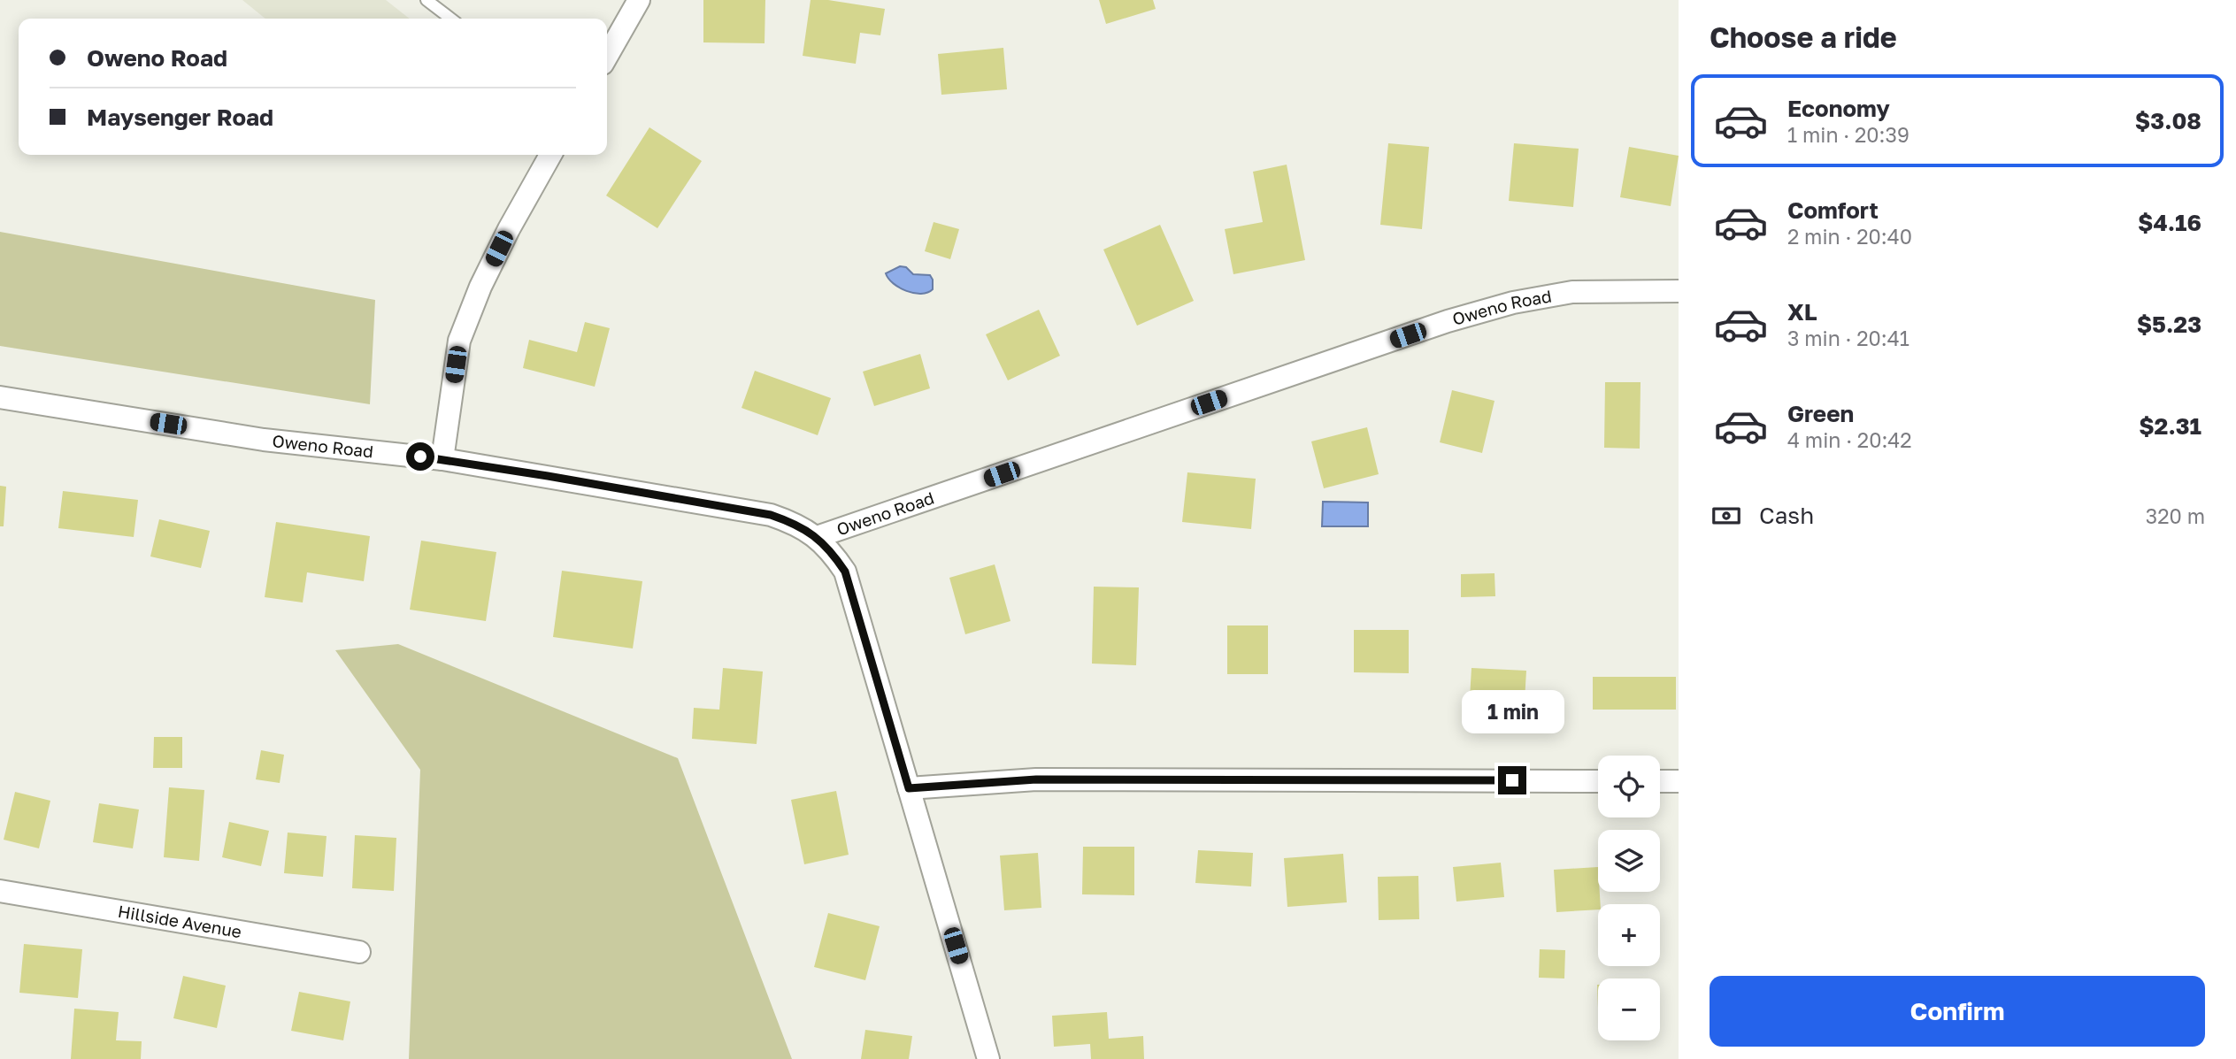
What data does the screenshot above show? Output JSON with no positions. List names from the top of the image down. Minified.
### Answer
{"streets":{"street":["Oweno Road","Hillside Avenue"]},"page":{"heading":"Choose a ride","banner":["Oweno Road","Maysenger Road"],"list":[{"name":"Economy","note":"1 min · 20:39","value":"$3.08"},{"name":"Comfort","note":"2 min · 20:40","value":"$4.16"},{"name":"XL","note":"3 min · 20:41","value":"$5.23"},{"name":"Green","note":"4 min · 20:42","value":"$2.31"}],"pay":["Cash","320 m"],"bubble":"1 min","map_buttons":["+","−"],"buttons":"Confirm"}}
